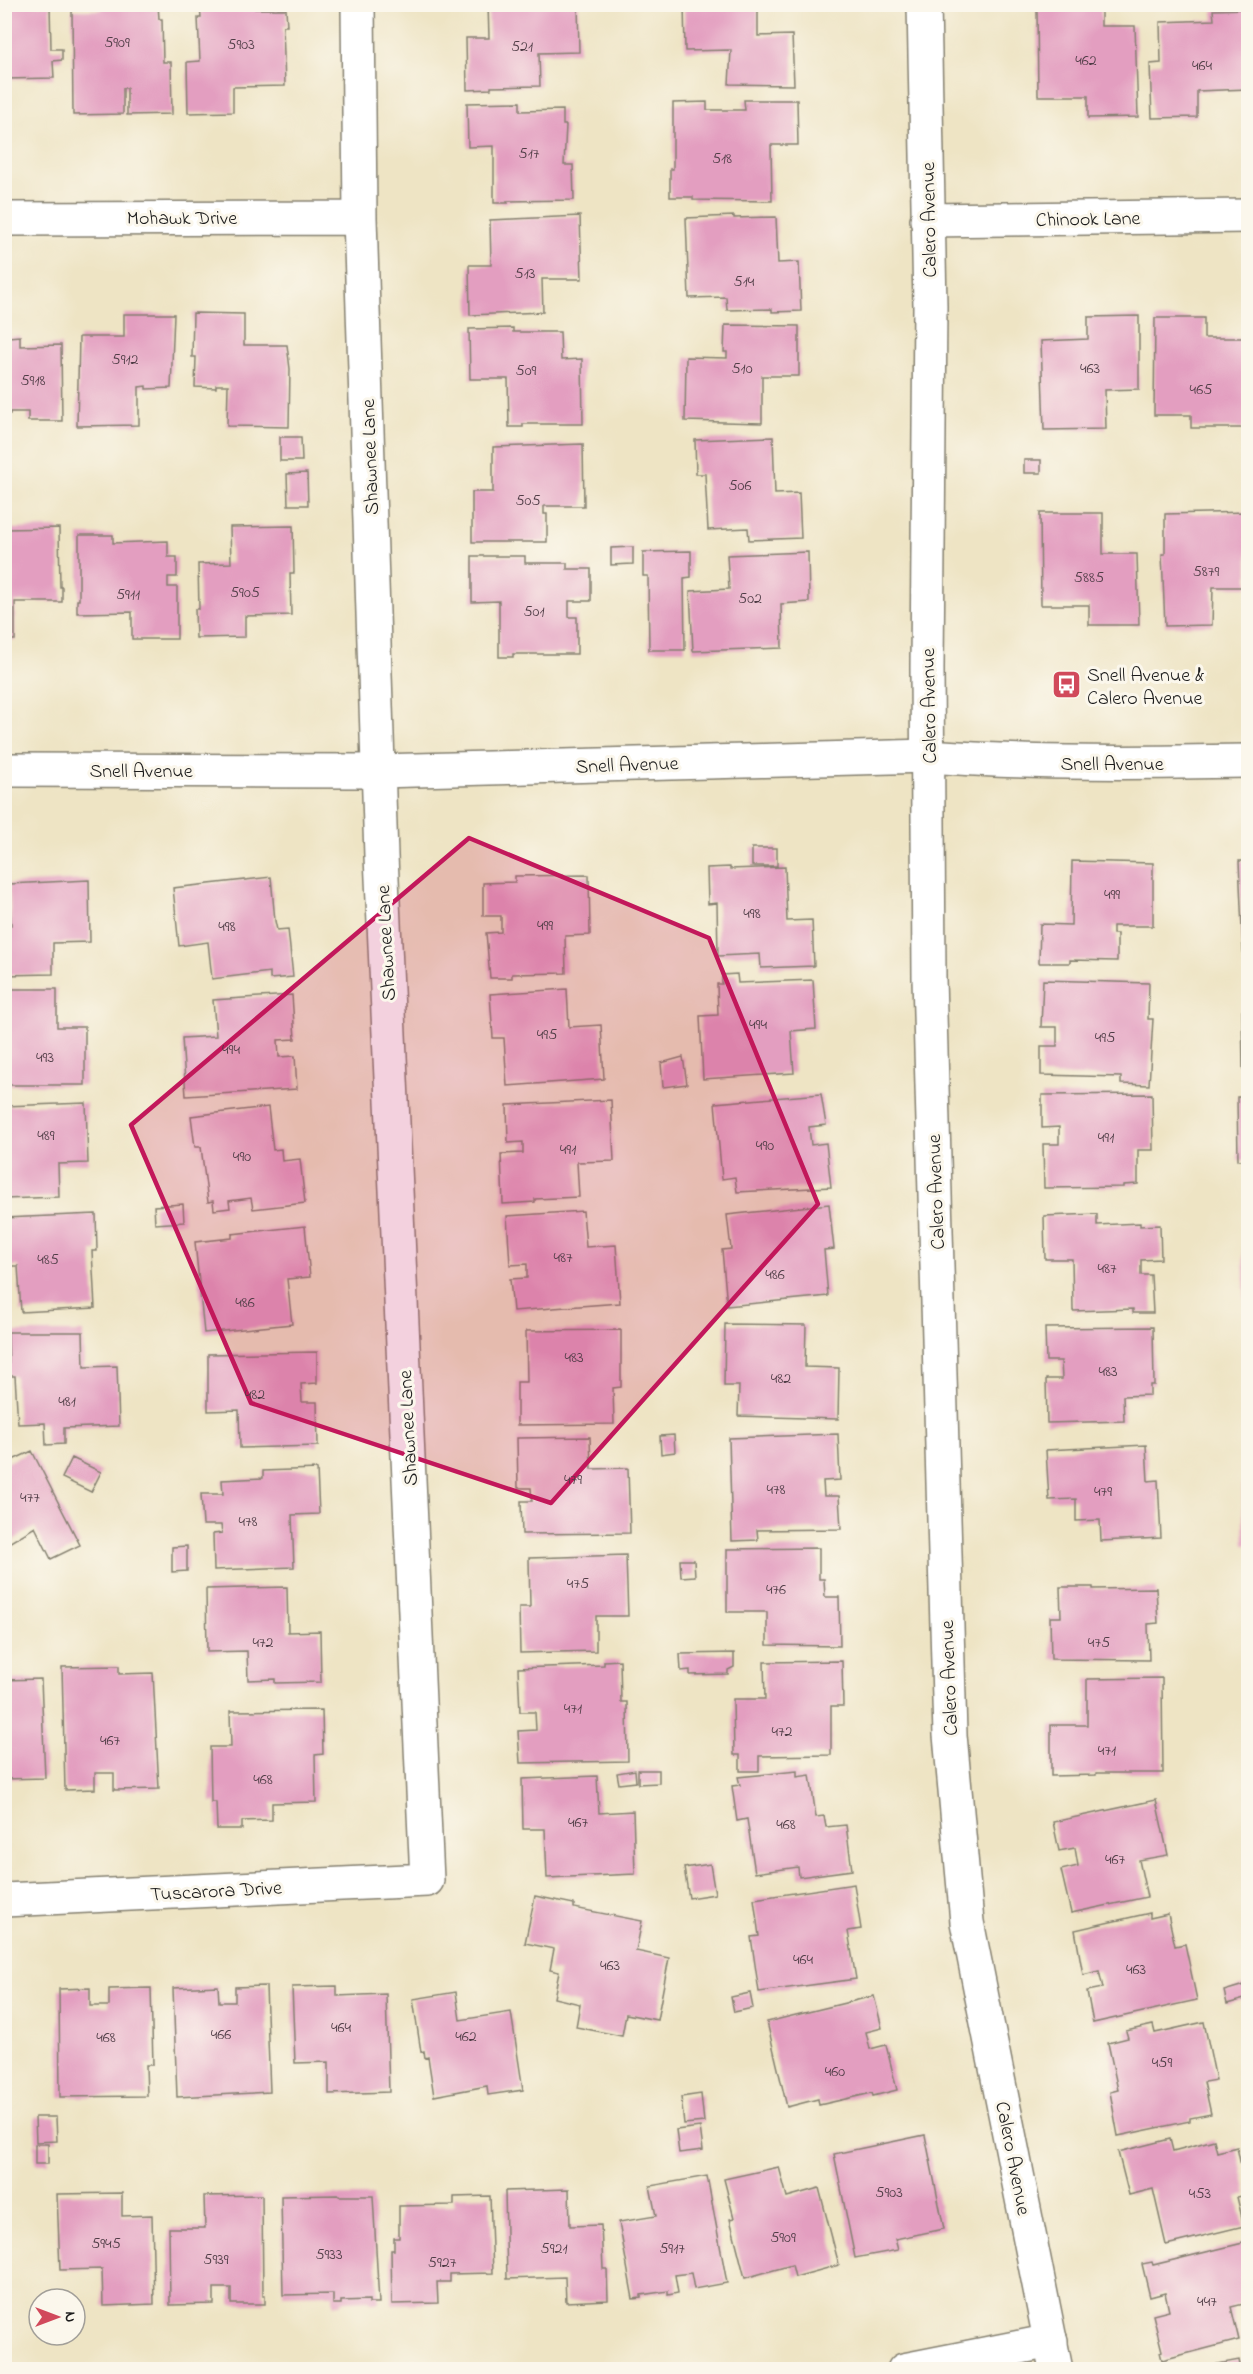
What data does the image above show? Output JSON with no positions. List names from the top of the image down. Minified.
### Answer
{"streets":{"street":["Mohawk Drive","Chinook Lane","Calero Avenue","Shawnee Lane","Snell Avenue","Tuscarora Drive"]},"crossings":[["Mohawk Drive","Shawnee Lane"],["Chinook Lane","Calero Avenue"],["Calero Avenue","Snell Avenue"],["Shawnee Lane","Snell Avenue"],["Shawnee Lane","Tuscarora Drive"]],"places":{"bus stop":["Snell Avenue & Calero Avenue"]},"house_numbers":["5909","5903","521","462","464","517","518","513","514","5912","510","463","509","5918","465","506","505","5879","5885","5905","5911","502","501","499","498","499","498","494","495","495","494","493","489","491","490","491","490","487","485","487","486","486","483","483","482","482","481","479","478","479","477","478","475","476","472","475","471","472","467","471","468","467","468","467","464","463","463","464","466","462","468","459","460","5903","453","5909","5945","5921","5917","5933","5939","5927","447"],"north":"right"}
